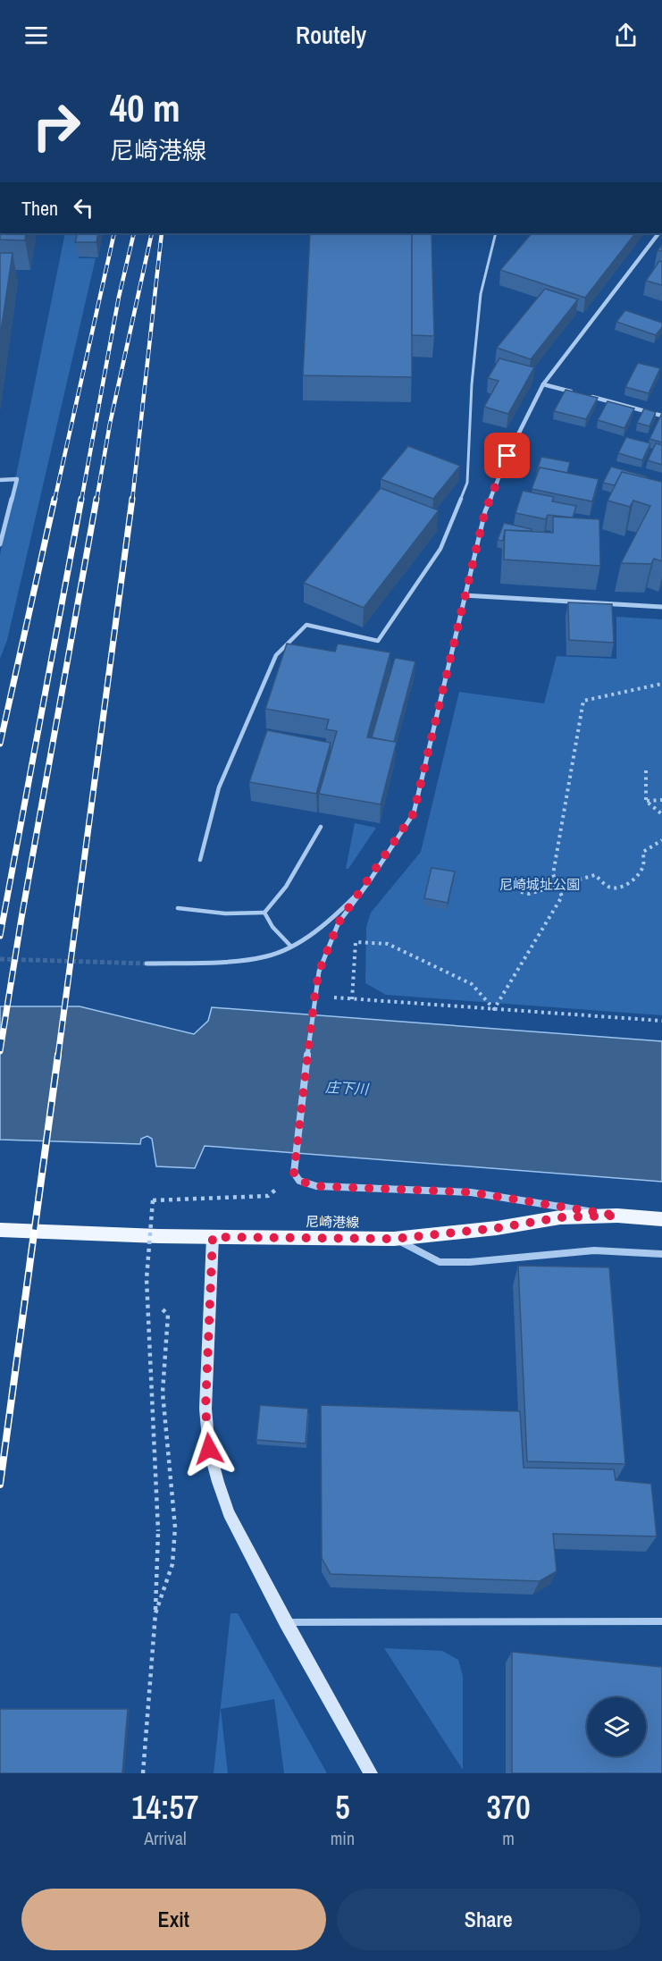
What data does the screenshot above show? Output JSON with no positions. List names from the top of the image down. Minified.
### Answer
{"streets":{"main road":["尼崎港線"]},"water":["庄下川"],"parks":["尼崎城址公園"],"page":{"header":"Routely","turn":["40 m","尼崎港線"],"then":"Then","eta":["14:57","Arrival","5","min","370","m"],"buttons":["Exit","Share"]}}
